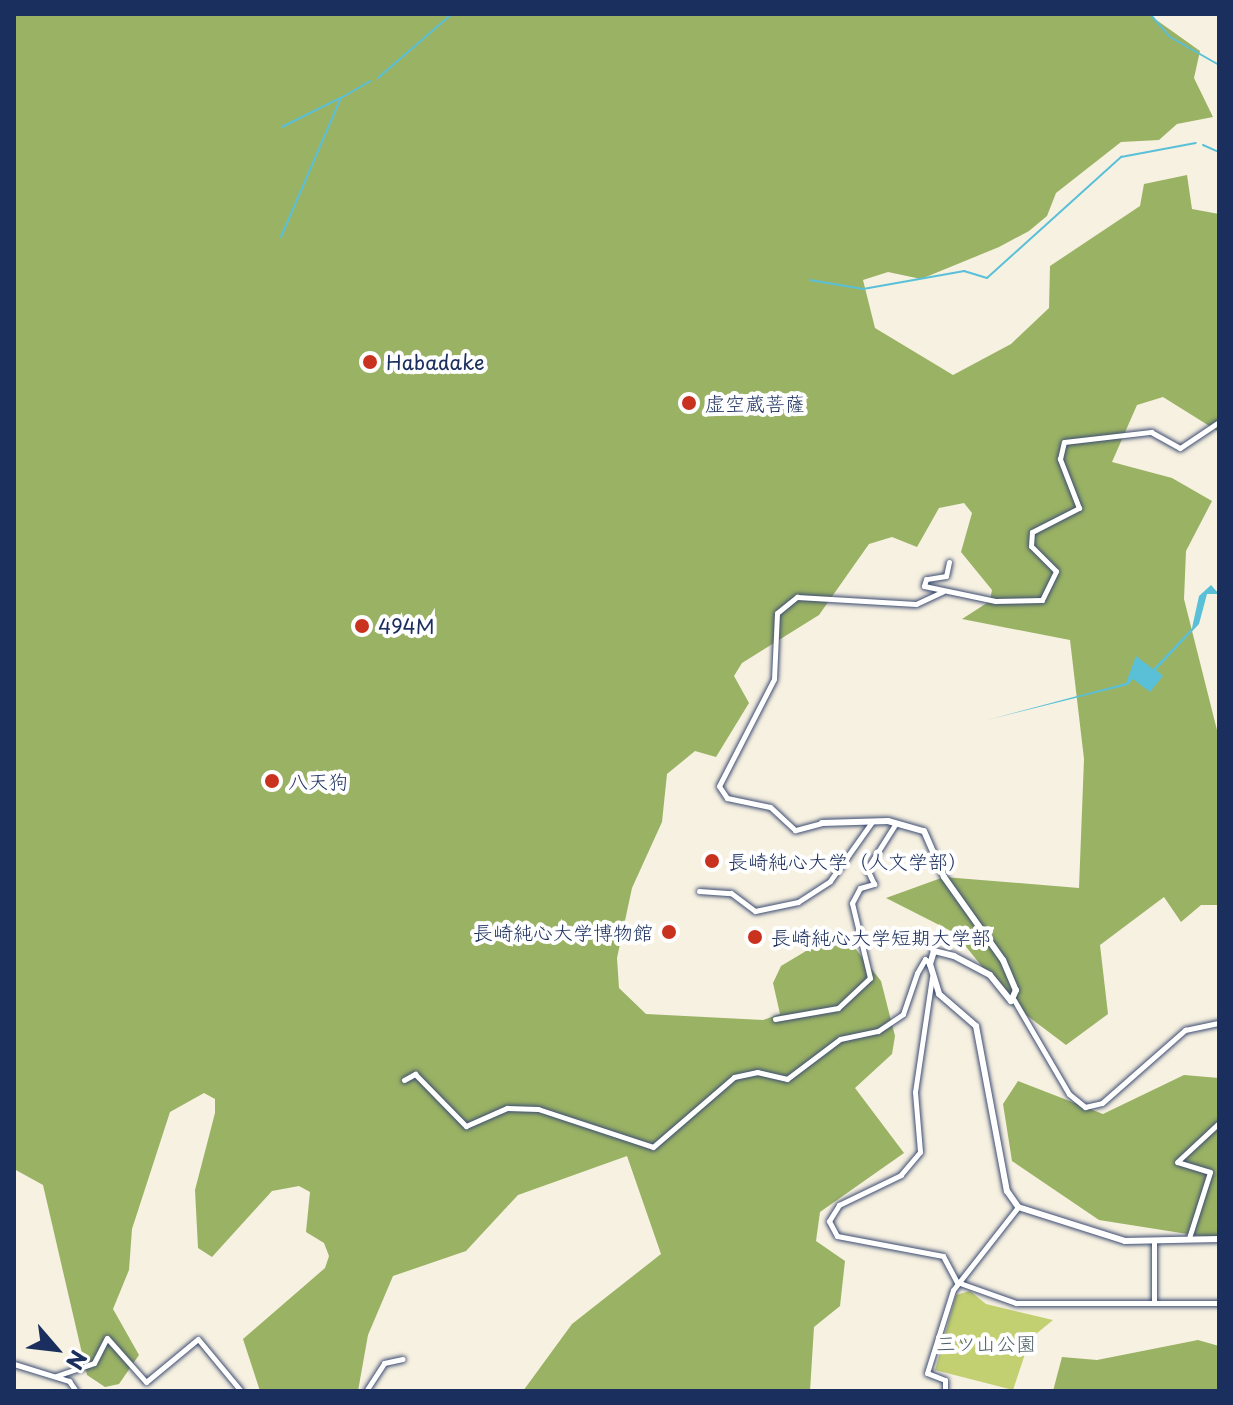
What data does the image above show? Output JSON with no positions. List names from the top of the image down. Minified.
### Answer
{"parks":["三ツ山公園"],"places":["Habadake","虚空蔵菩薩","494M","八天狗","長崎純心大学（人文学部）","長崎純心大学博物館","長崎純心大学短期大学部"],"north":"bottom right"}
